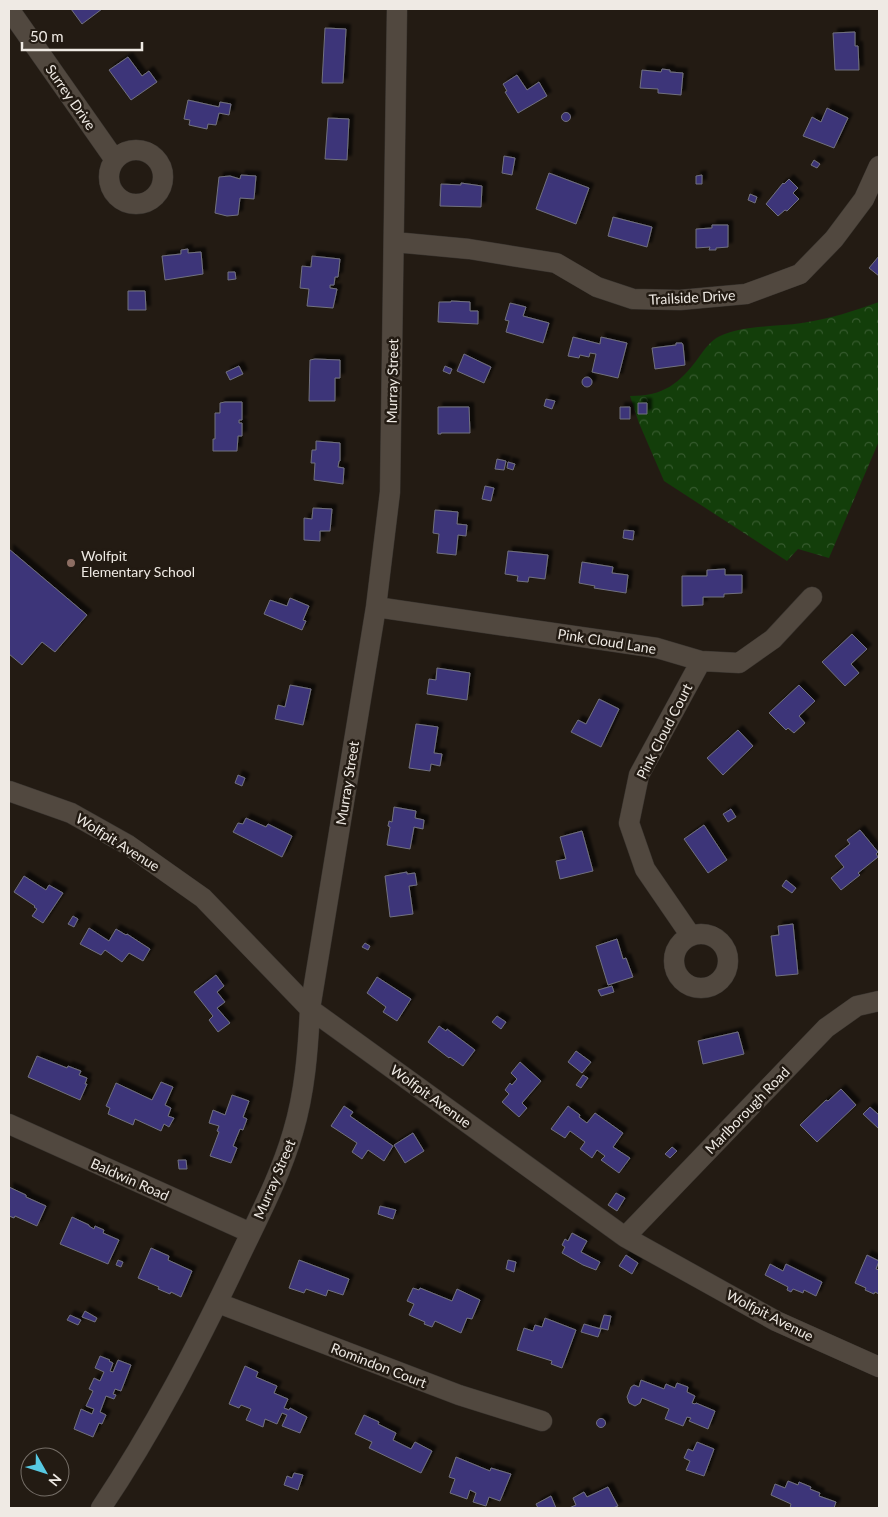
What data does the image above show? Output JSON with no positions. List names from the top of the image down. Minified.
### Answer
{"streets":{"street":["Surrey Drive","Trailside Drive","Murray Street","Pink Cloud Lane","Pink Cloud Court","Wolfpit Avenue","Marlborough Road","Baldwin Road","Romindon Court"]},"crossings":[["Trailside Drive","Murray Street"],["Murray Street","Pink Cloud Lane"],["Murray Street","Wolfpit Avenue"],["Murray Street","Baldwin Road"],["Murray Street","Romindon Court"],["Pink Cloud Lane","Pink Cloud Court"],["Wolfpit Avenue","Marlborough Road"]],"places":["Wolfpit Elementary School"],"scale_bar":"50 m","north":"bottom right"}
